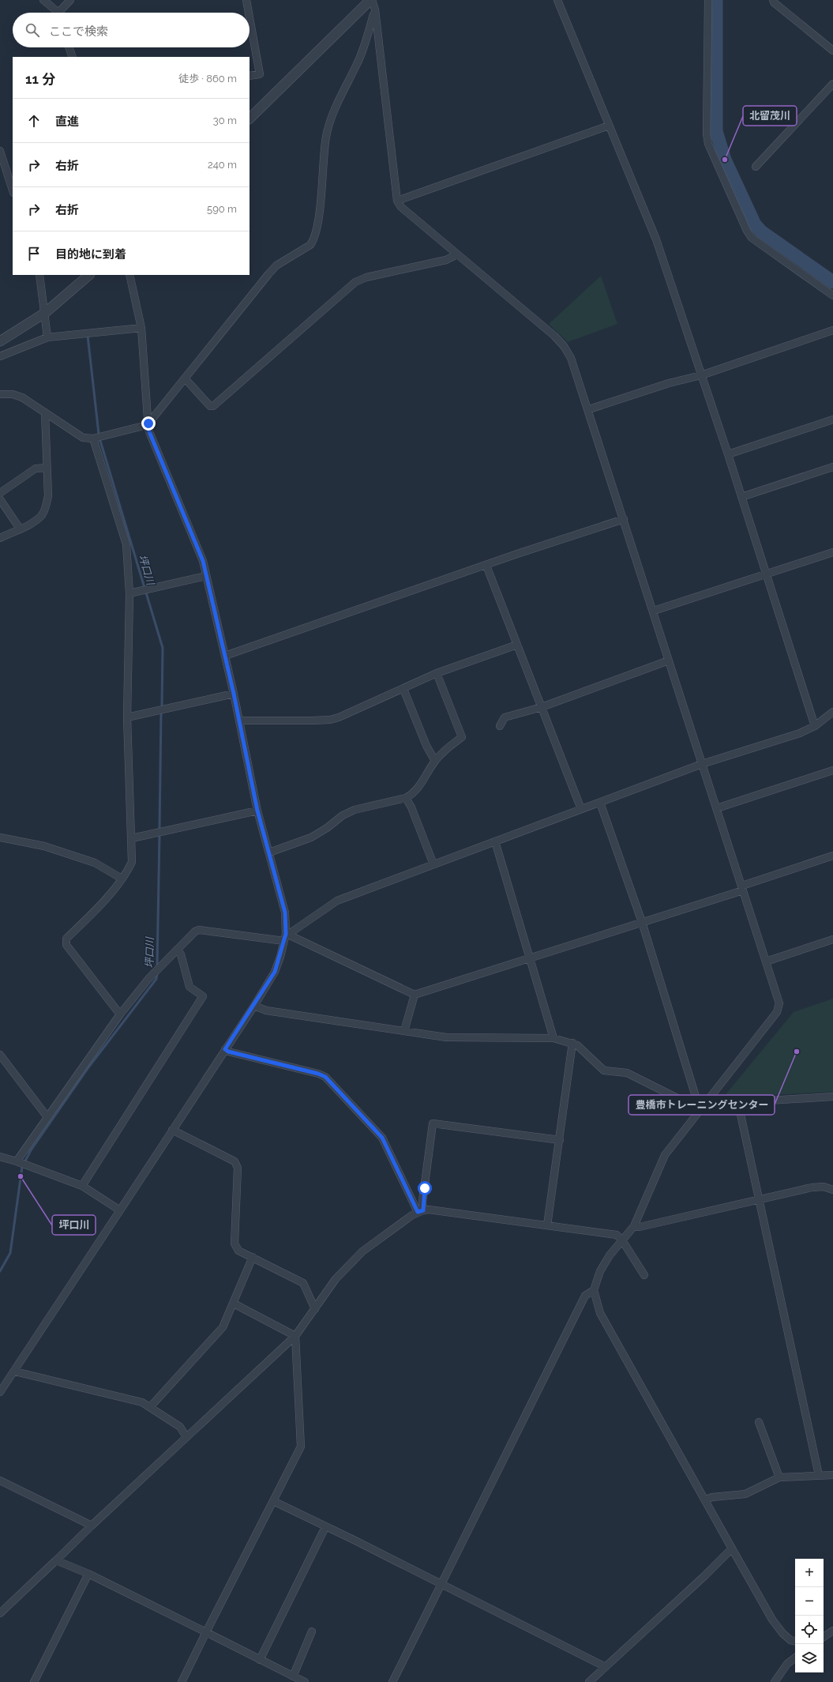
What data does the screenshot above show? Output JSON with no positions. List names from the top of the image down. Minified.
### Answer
{"water":["坪口川"],"places":["北留茂川","豊橋市トレーニングセンター","坪口川"],"page":{"search":"ここで検索","heading":["11 分","徒歩 · 860 m"],"list":[["直進","30 m"],["右折","240 m"],["右折","590 m"],"目的地に到着"],"map_buttons":["+","−"]}}
